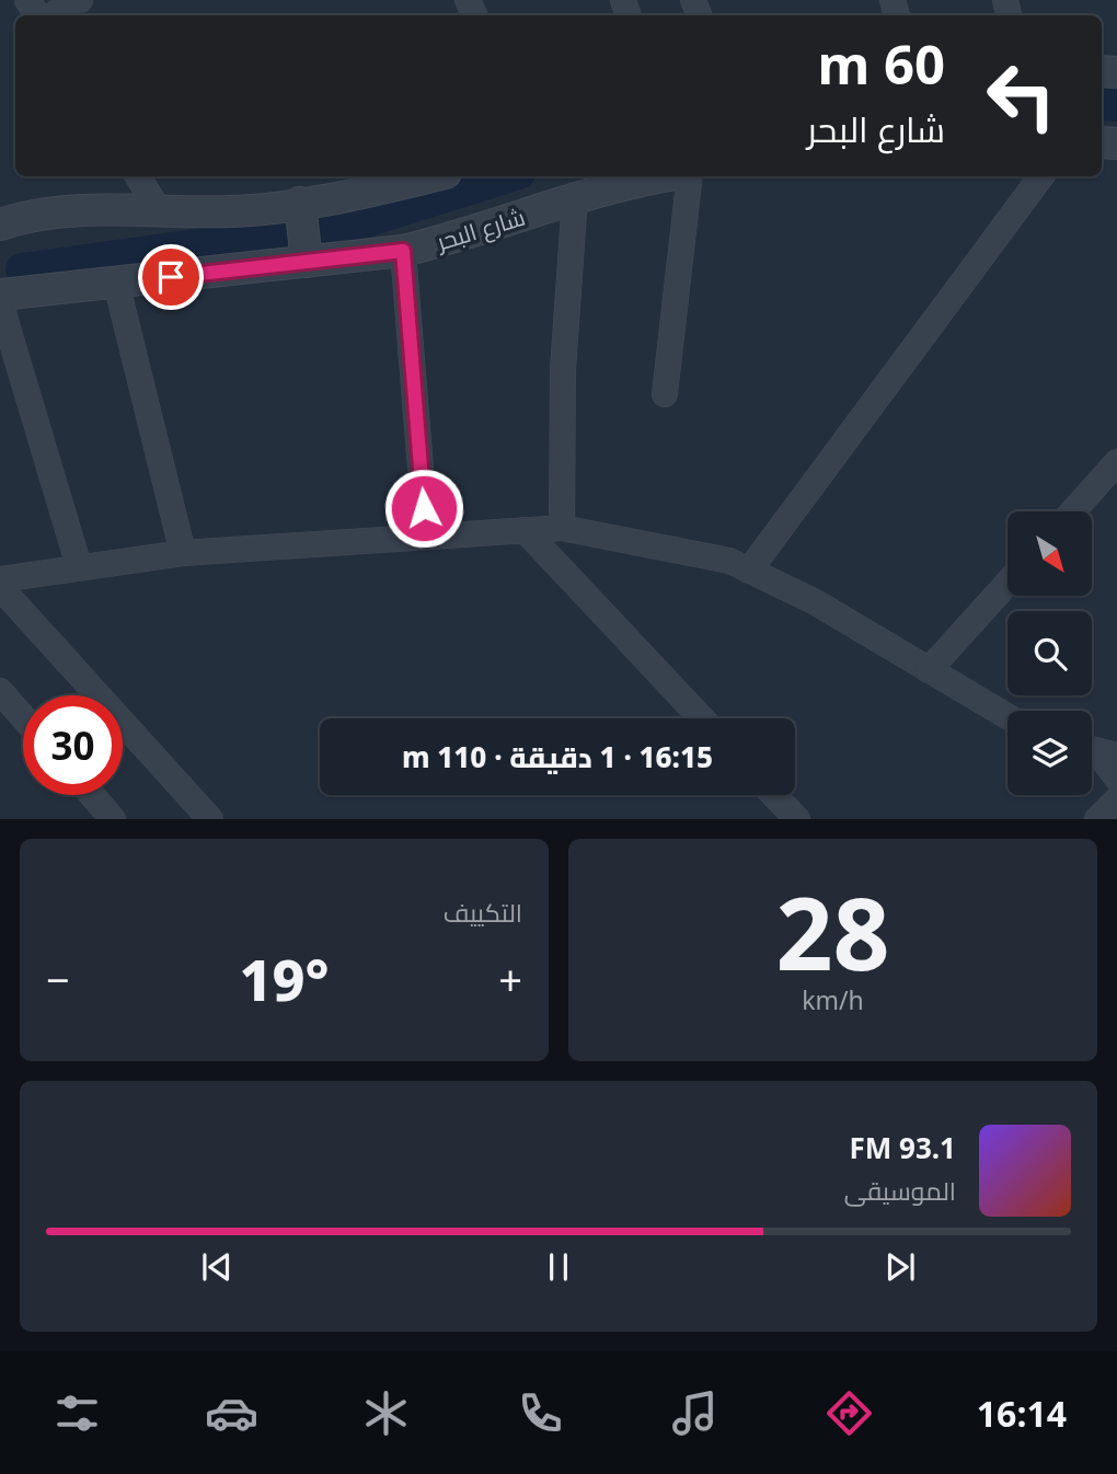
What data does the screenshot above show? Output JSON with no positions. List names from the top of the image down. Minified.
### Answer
{"streets":{"street":["شارع البحر"]},"north":"bottom right","page":{"turn":["60 m","شارع البحر"],"limit":"30","trip":"16:15 · 1 دقيقة · 110 m","tile":[["28","km/h"],"التكييف"],"heat":["−","19°","+"],"song":["93.1 FM","الموسيقى"],"tabs":"16:14"}}
